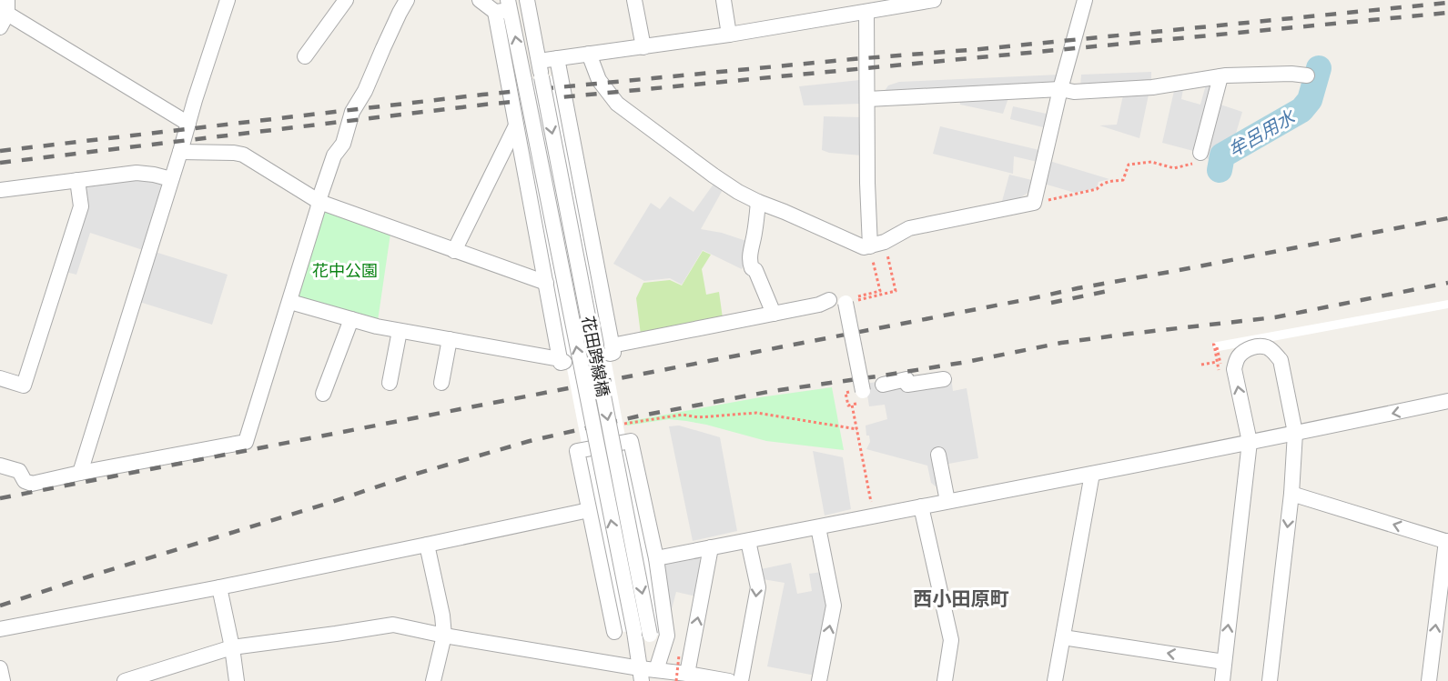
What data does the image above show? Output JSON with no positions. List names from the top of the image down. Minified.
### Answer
{"streets":{"street":["花田跨線橋"]},"districts":["西小田原町"],"water":["牟呂用水"],"parks":["花中公園"]}
